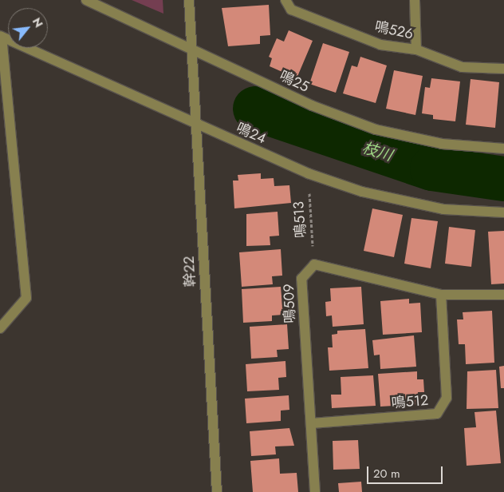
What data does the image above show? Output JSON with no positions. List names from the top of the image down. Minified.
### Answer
{"streets":{"street":["鳴526","鳴25","鳴24","幹２２","鳴509","鳴512"],"path":["鳴513"]},"crossings":[["鳴25","幹２２"],["鳴24","鳴513"],["鳴24","幹２２"],["鳴513","鳴509"],["鳴509","鳴512"]],"water":["枝川"],"scale_bar":"20 m","north":"top right"}
